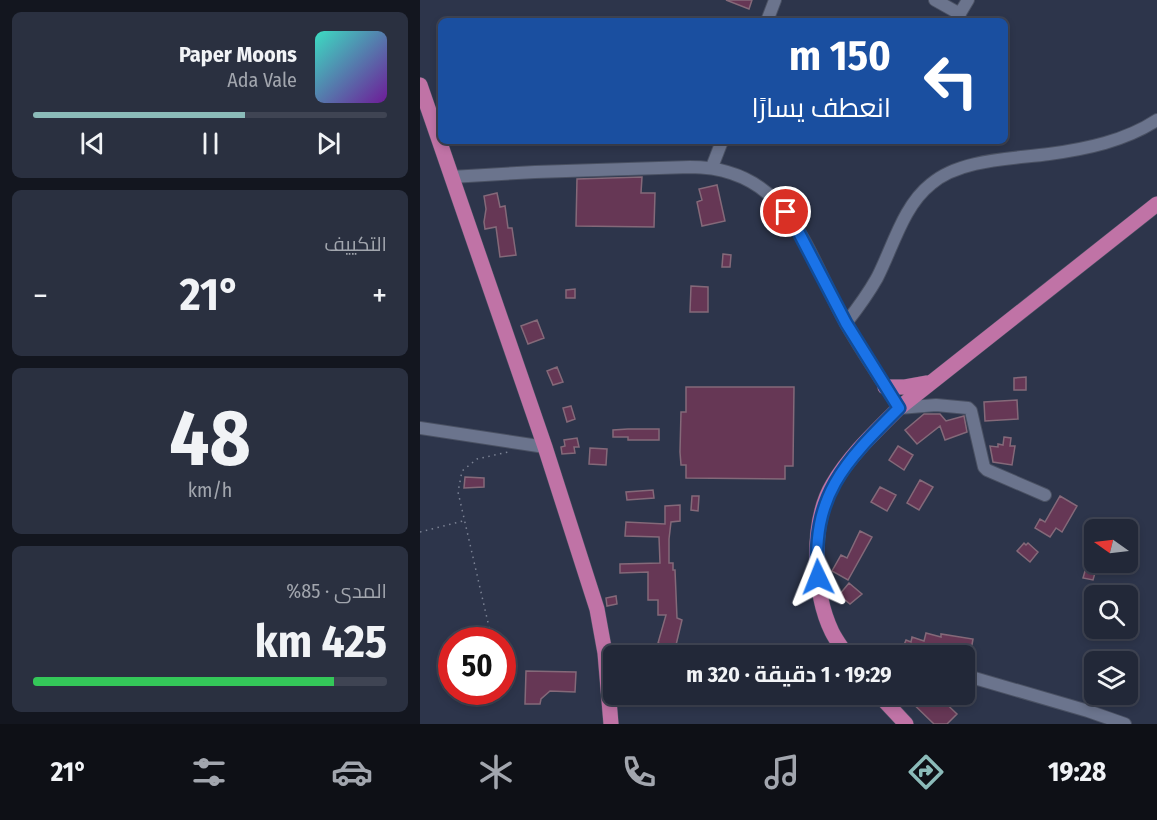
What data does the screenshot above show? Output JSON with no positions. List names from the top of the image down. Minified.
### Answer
{"north":"left","page":{"turn":["150 m","انعطف يسارًا"],"song":["Paper Moons","Ada Vale"],"tile":["التكييف",["48","km/h"],["المدى · 85%","425 km"]],"heat":["−","21°","+"],"limit":"50","trip":"19:29 · 1 دقيقة · 320 m","tabs":["19:28","21°"]}}
